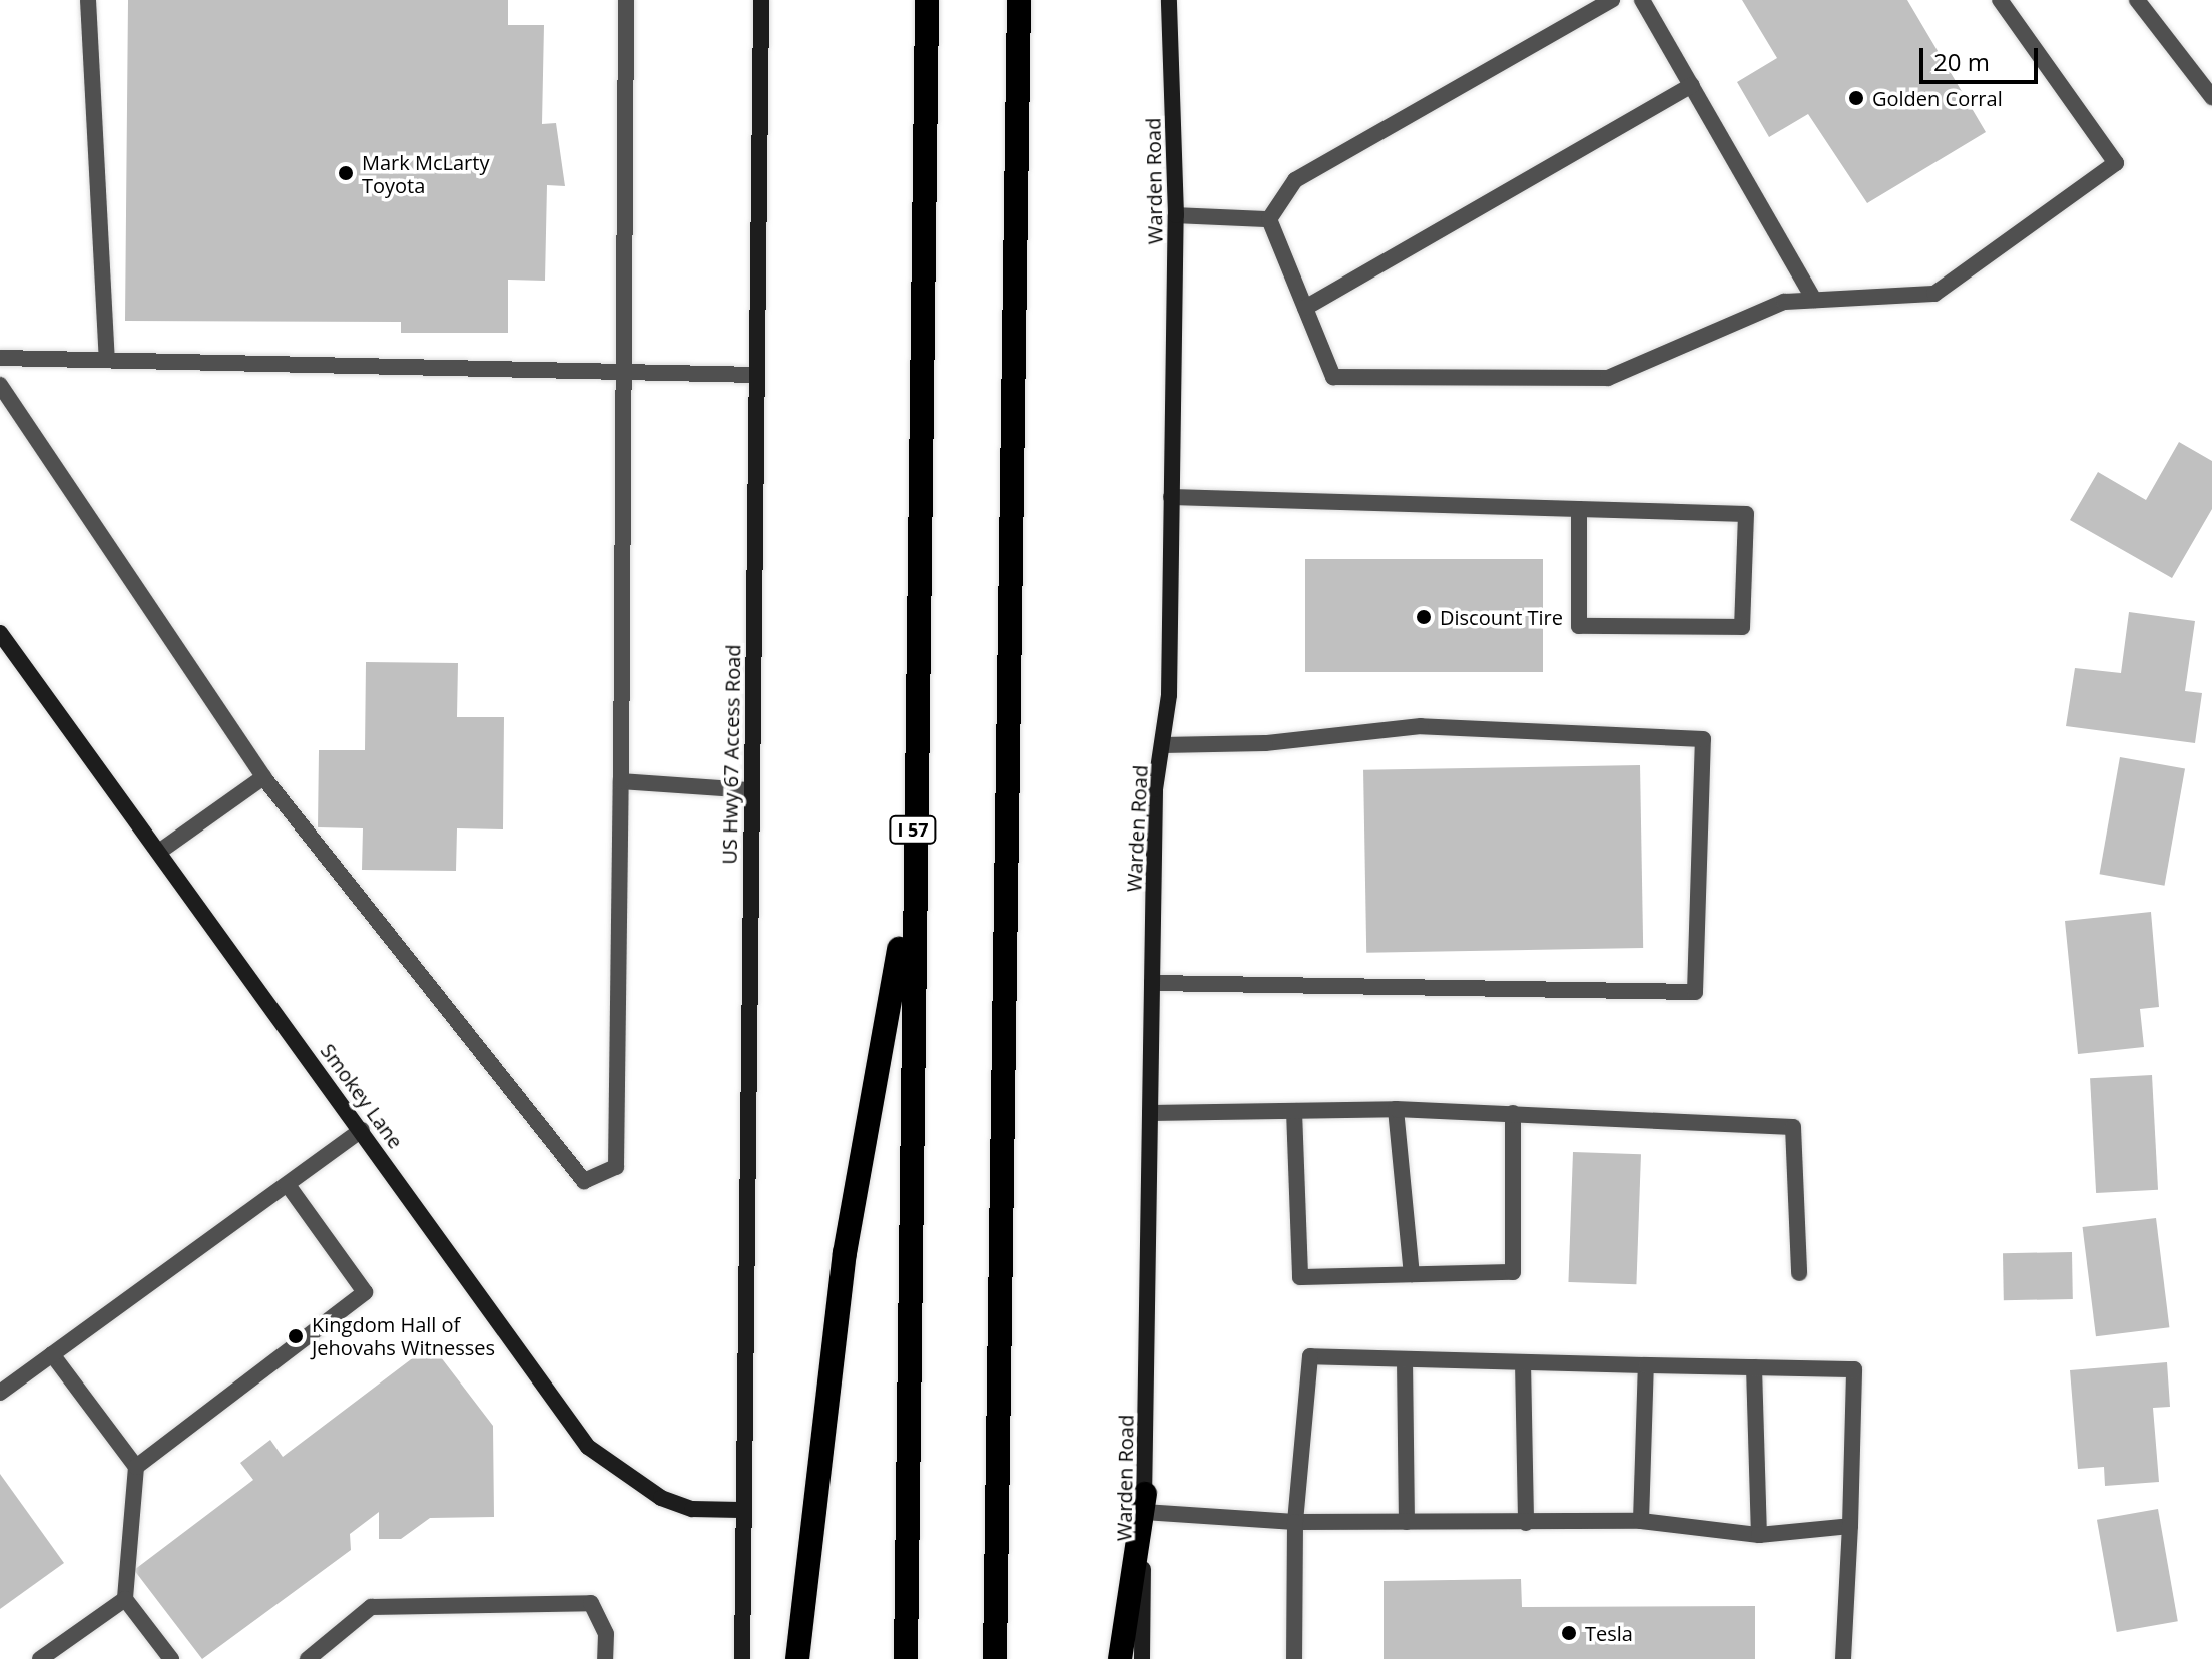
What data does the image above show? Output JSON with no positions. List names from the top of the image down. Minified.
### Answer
{"streets":{"highway":["I 57"],"main road":["Warden Road","US Hwy 67 Access Road","Smokey Lane"]},"crossings":[["US Hwy 67 Access Road","Smokey Lane"]],"places":["Golden Corral","Mark McLarty Toyota","Discount Tire","Kingdom Hall of Jehovahs Witnesses","Tesla"],"scale_bar":"20 m"}
